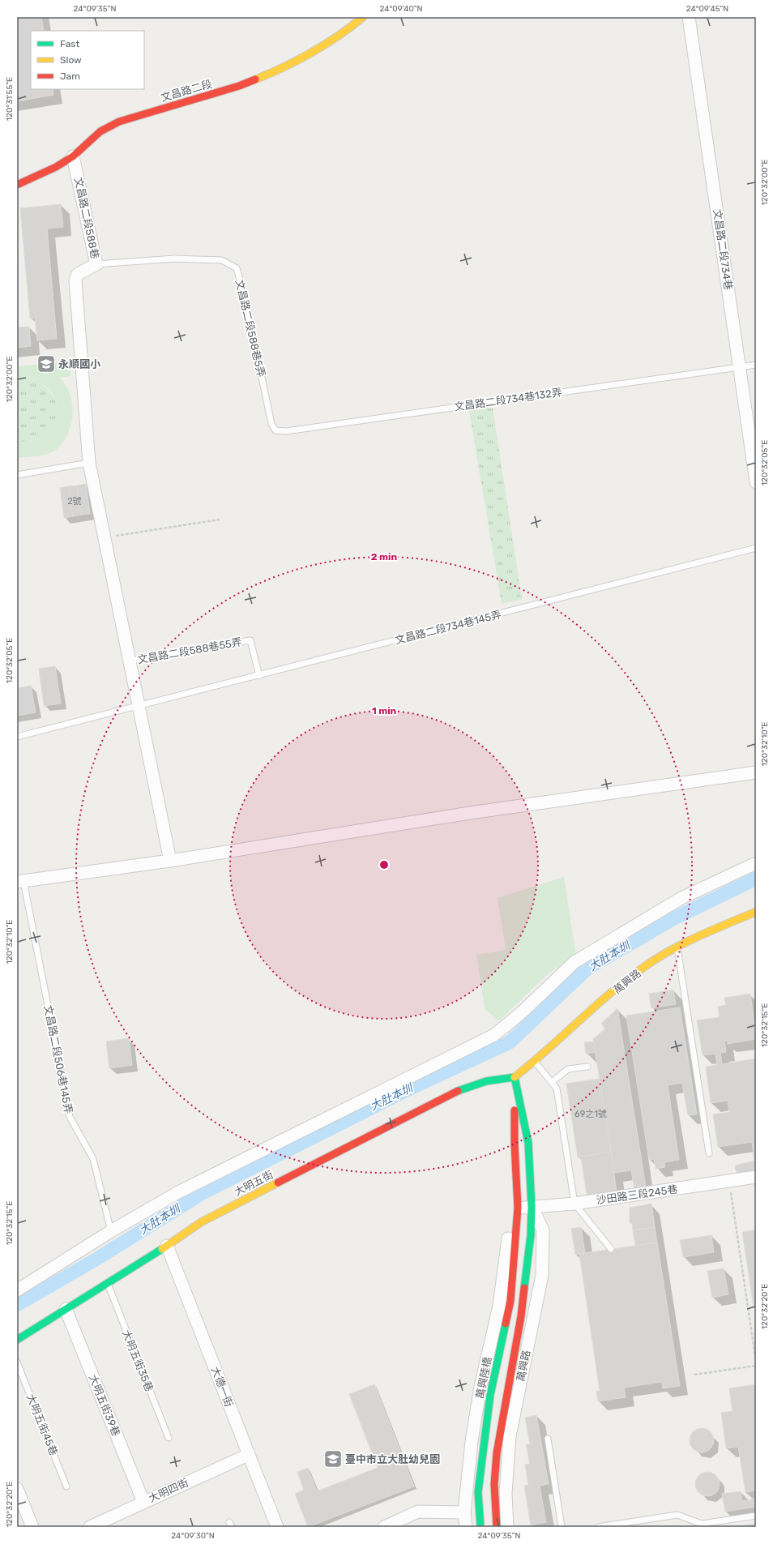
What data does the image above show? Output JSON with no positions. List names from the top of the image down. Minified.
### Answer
{"streets":{"street":["文昌路二段","文昌路二段588巷","文昌路二段734巷","萬興路","文昌路二段506巷145弄","大明五街","沙田路三段245巷","萬興陸橋","大德一街","大明五街39巷","大明四街"],"lane":["文昌路二段588巷5弄","文昌路二段734巷132弄","文昌路二段734巷145弄","文昌路二段588巷55弄","大明五街35巷","大明五街45巷"]},"crossings":[["文昌路二段","文昌路二段588巷"],["文昌路二段588巷","文昌路二段588巷5弄"],["文昌路二段588巷","文昌路二段734巷145弄"],["文昌路二段588巷","文昌路二段588巷55弄"],["文昌路二段588巷","文昌路二段506巷145弄"],["文昌路二段734巷","文昌路二段734巷132弄"],["文昌路二段588巷5弄","文昌路二段734巷132弄"],["文昌路二段734巷145弄","文昌路二段588巷55弄"],["萬興路","大明五街"],["萬興路","沙田路三段245巷"],["大明五街","大明五街35巷"],["大明五街","大德一街"],["大明五街","大明五街39巷"],["沙田路三段245巷","萬興陸橋"],["大德一街","大明四街"],["大明五街39巷","大明四街"]],"water":["大肚本圳"],"places":{"school or university":["永順國小","臺中市立大肚幼兒園"]},"house_numbers":["2號","69之1號"],"legend":["Fast","Slow","Jam"],"coordinates":["24°09'35\"N","24°09'40\"N","24°09'45\"N","120°31'55\"E","120°32'00\"E","120°32'05\"E","120°32'10\"E","120°32'15\"E","120°32'20\"E","24°09'30\"N"],"rings":["2 min","1 min"]}
